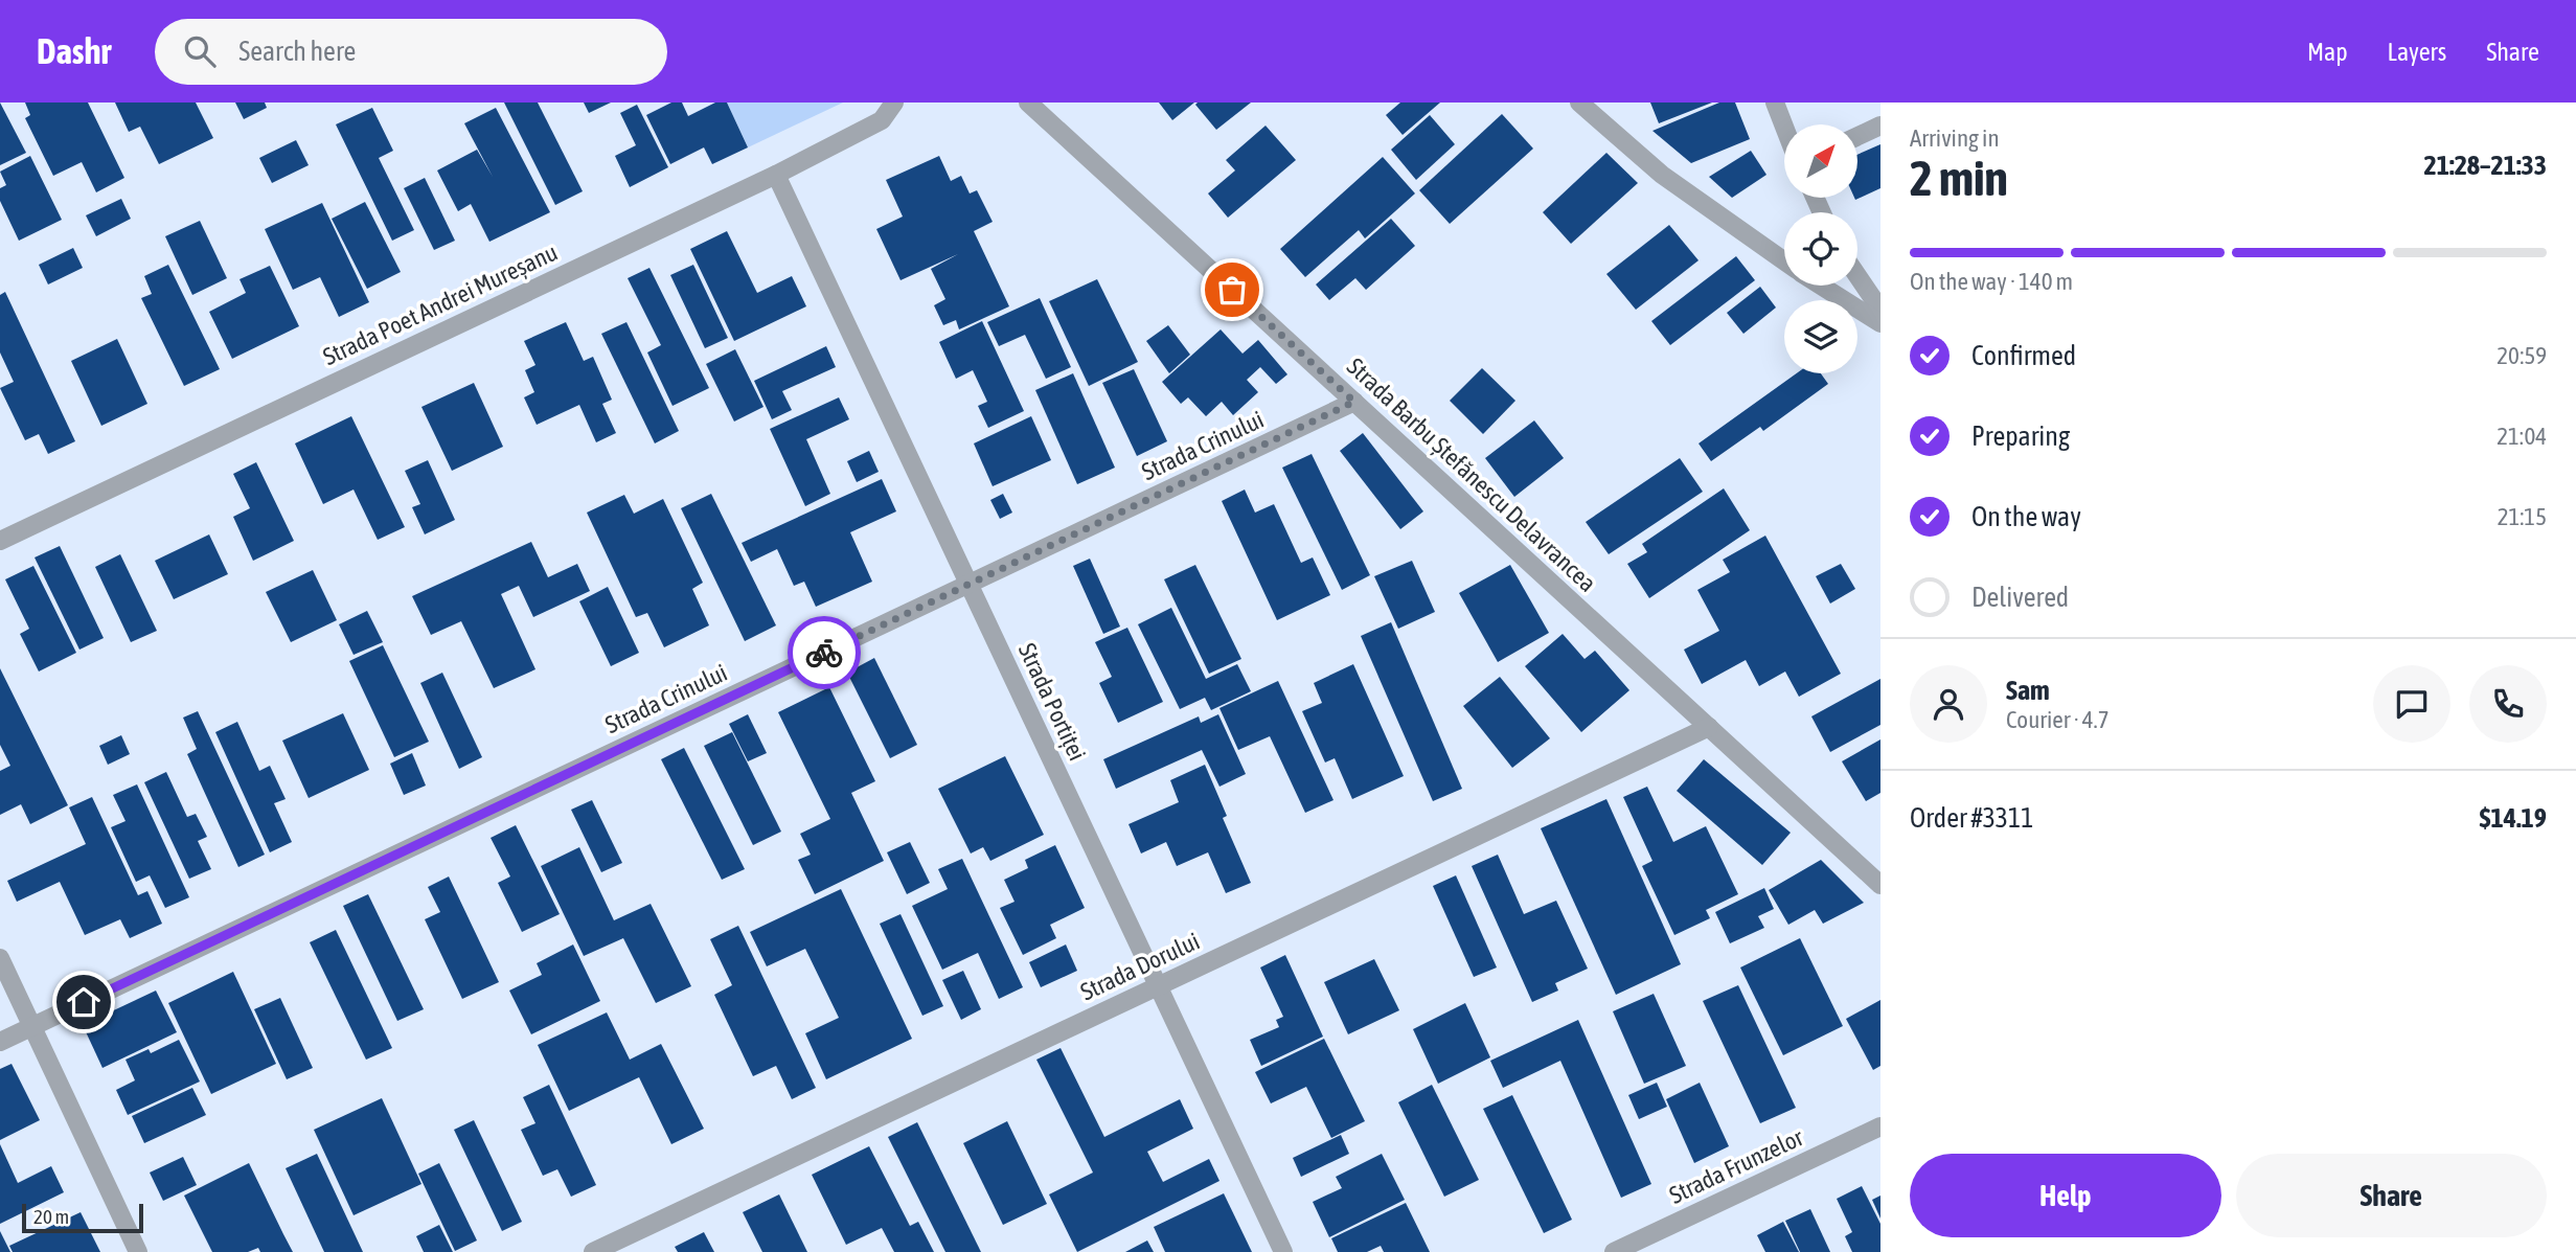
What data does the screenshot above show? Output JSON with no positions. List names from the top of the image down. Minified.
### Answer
{"streets":{"street":["Strada Poet Andrei Mureșanu","Strada Crinului","Strada Barbu Ștefănescu Delavrancea","Strada Portiței","Strada Dorului","Strada Frunzelor"]},"crossings":[["Strada Poet Andrei Mureșanu","Strada Portiței"],["Strada Crinului","Strada Barbu Ștefănescu Delavrancea"],["Strada Crinului","Strada Portiței"],["Strada Barbu Ștefănescu Delavrancea","Strada Dorului"],["Strada Portiței","Strada Dorului"]],"scale_bar":"20 m","north":"top right","page":{"header":"Dashr","search":"Search here","nav":["Map","Layers","Share"],"heading":["2 min","Arriving in","21:28–21:33"],"panel":["Sam","Courier · 4.7","Order #3311","$14.19"],"bar":"On the way · 140 m","list":[["Confirmed","20:59"],["Preparing","21:04"],["On the way","21:15"],"Delivered"],"buttons":["Help","Share"],"scale":"20 m"}}
